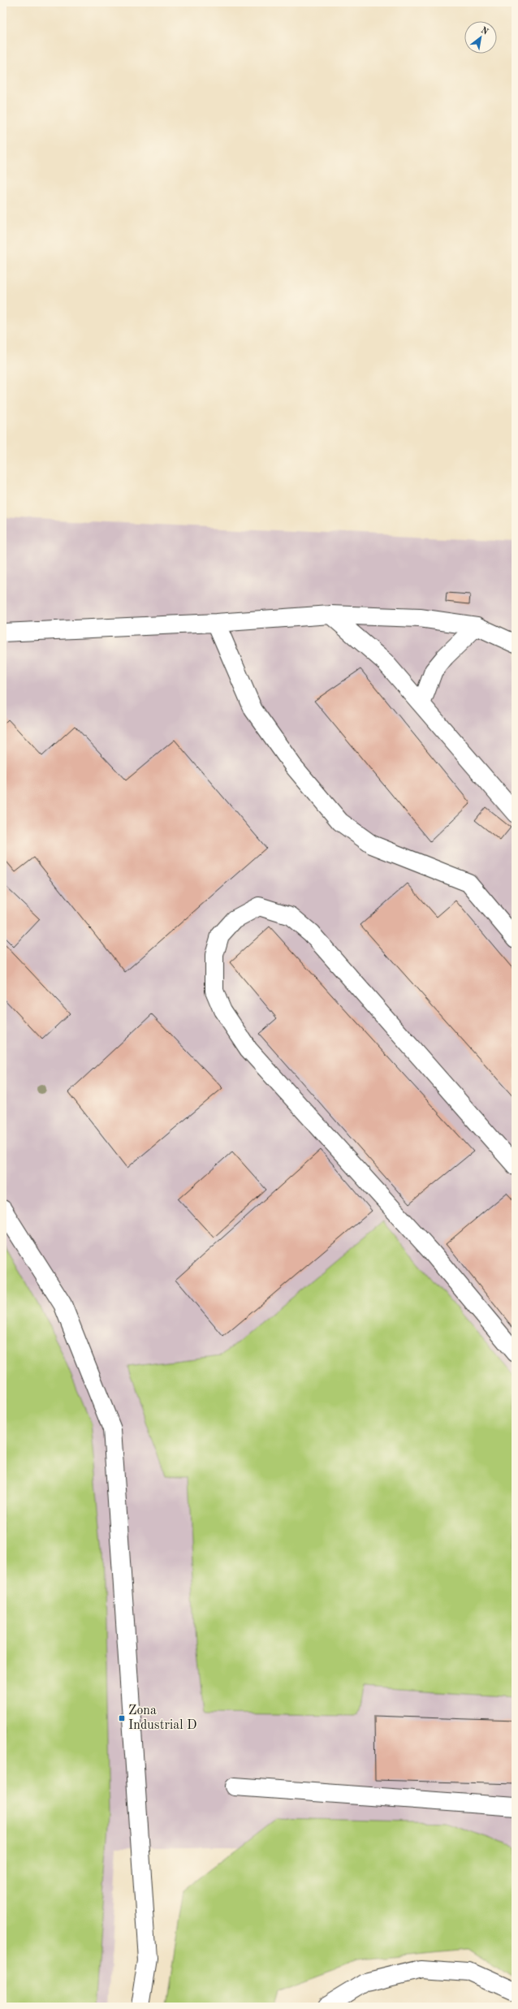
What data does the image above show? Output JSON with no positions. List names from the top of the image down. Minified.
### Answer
{"places":{"transit":["Zona Industrial D"]},"north":"top right"}
